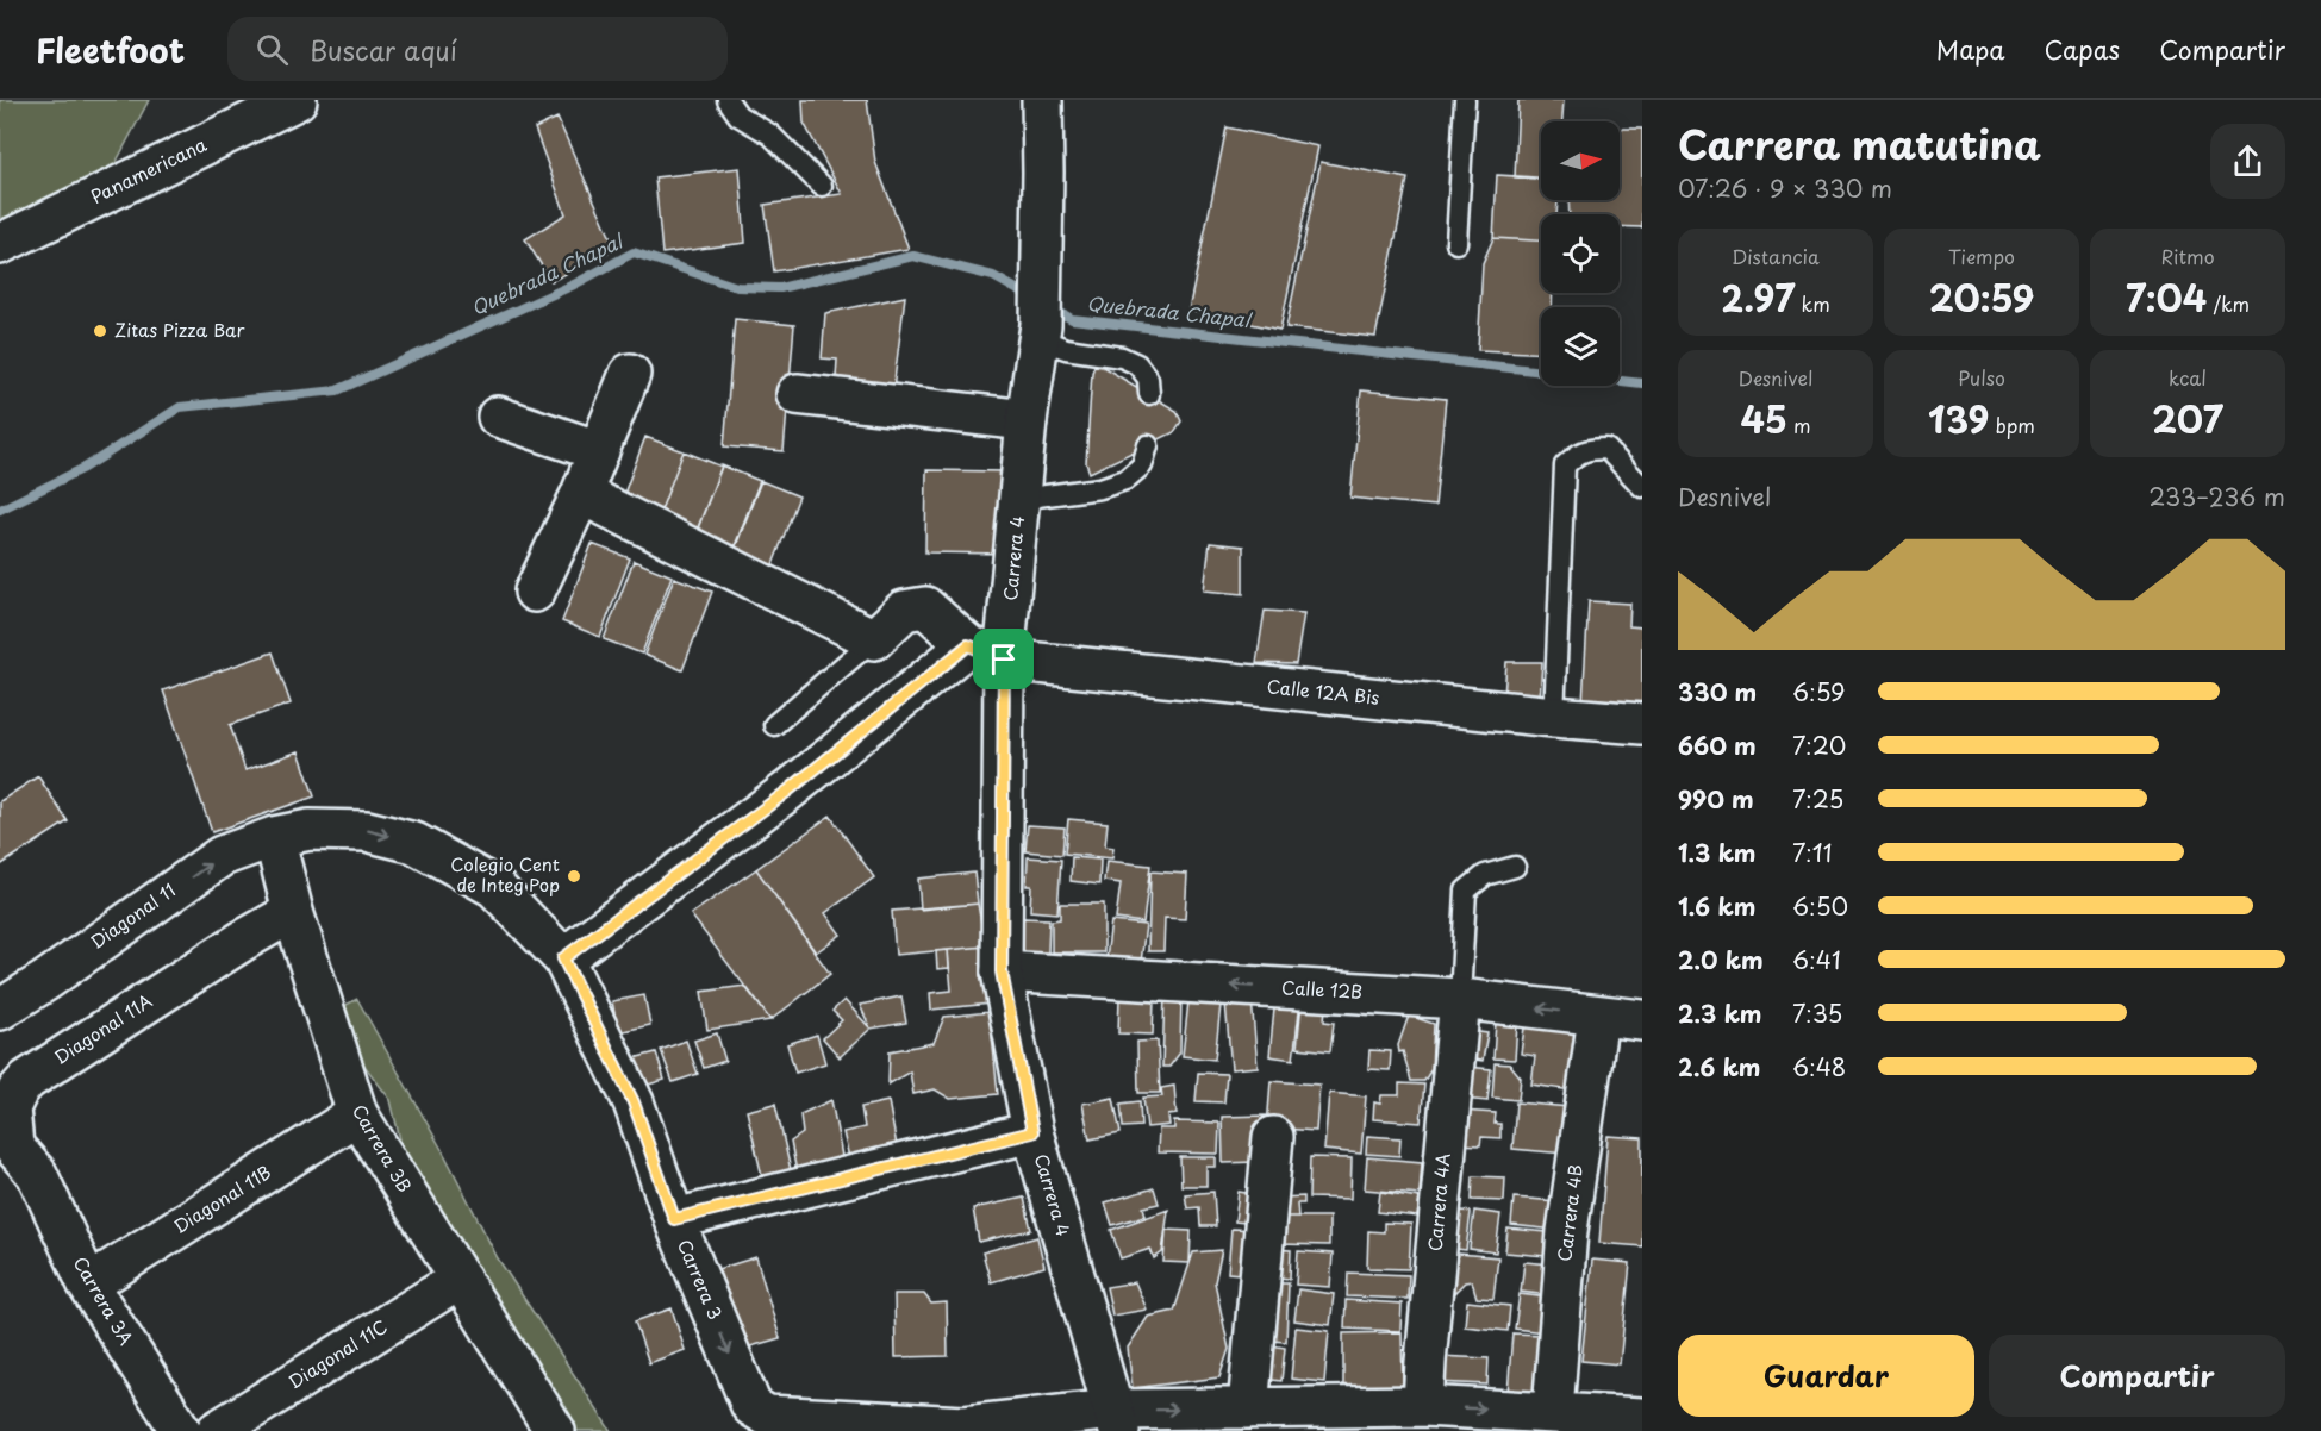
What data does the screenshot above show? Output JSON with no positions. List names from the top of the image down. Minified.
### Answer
{"streets":{"street":["Panamericana","Carrera 4","Calle 12A Bis","Diagonal 11","Calle 12B","Diagonal 11A","Carrera 3B","Diagonal 11B","Carrera 4A","Carrera 4B","Carrera 3","Carrera 3A","Diagonal 11C"]},"crossings":[["Carrera 4","Calle 12A Bis"],["Carrera 4","Calle 12B"],["Carrera 4","Carrera 3"],["Diagonal 11","Carrera 3B"],["Diagonal 11","Carrera 3"],["Calle 12B","Carrera 4A"],["Calle 12B","Carrera 4B"],["Diagonal 11A","Carrera 3B"],["Diagonal 11A","Carrera 3A"],["Carrera 3B","Diagonal 11B"],["Carrera 3B","Carrera 3"],["Carrera 3B","Diagonal 11C"],["Diagonal 11B","Carrera 3A"]],"one_way":["Diagonal 11","Calle 12B","Carrera 3"],"water":["Quebrada Chapal"],"places":["Zitas Pizza Bar","Colegio Cent de Integ Pop"],"north":"right","page":{"header":"Fleetfoot","search":"Buscar aquí","nav":["Mapa","Capas","Compartir"],"heading":["Carrera matutina","07:26 · 9 × 330 m"],"stats":[["Distancia","2.97 km"],["Tiempo","20:59"],["Ritmo","7:04 /km"],["Desnivel","45 m"],["Pulso","139 bpm"],["kcal","207"]],"chart":["Desnivel","233–236 m"],"list":[{"name":"330 m","note":"6:59"},{"name":"660 m","note":"7:20"},{"name":"990 m","note":"7:25"},{"name":"1.3 km","note":"7:11"},{"name":"1.6 km","note":"6:50"},{"name":"2.0 km","note":"6:41"},{"name":"2.3 km","note":"7:35"},{"name":"2.6 km","note":"6:48"}],"buttons":["Guardar","Compartir"]}}
